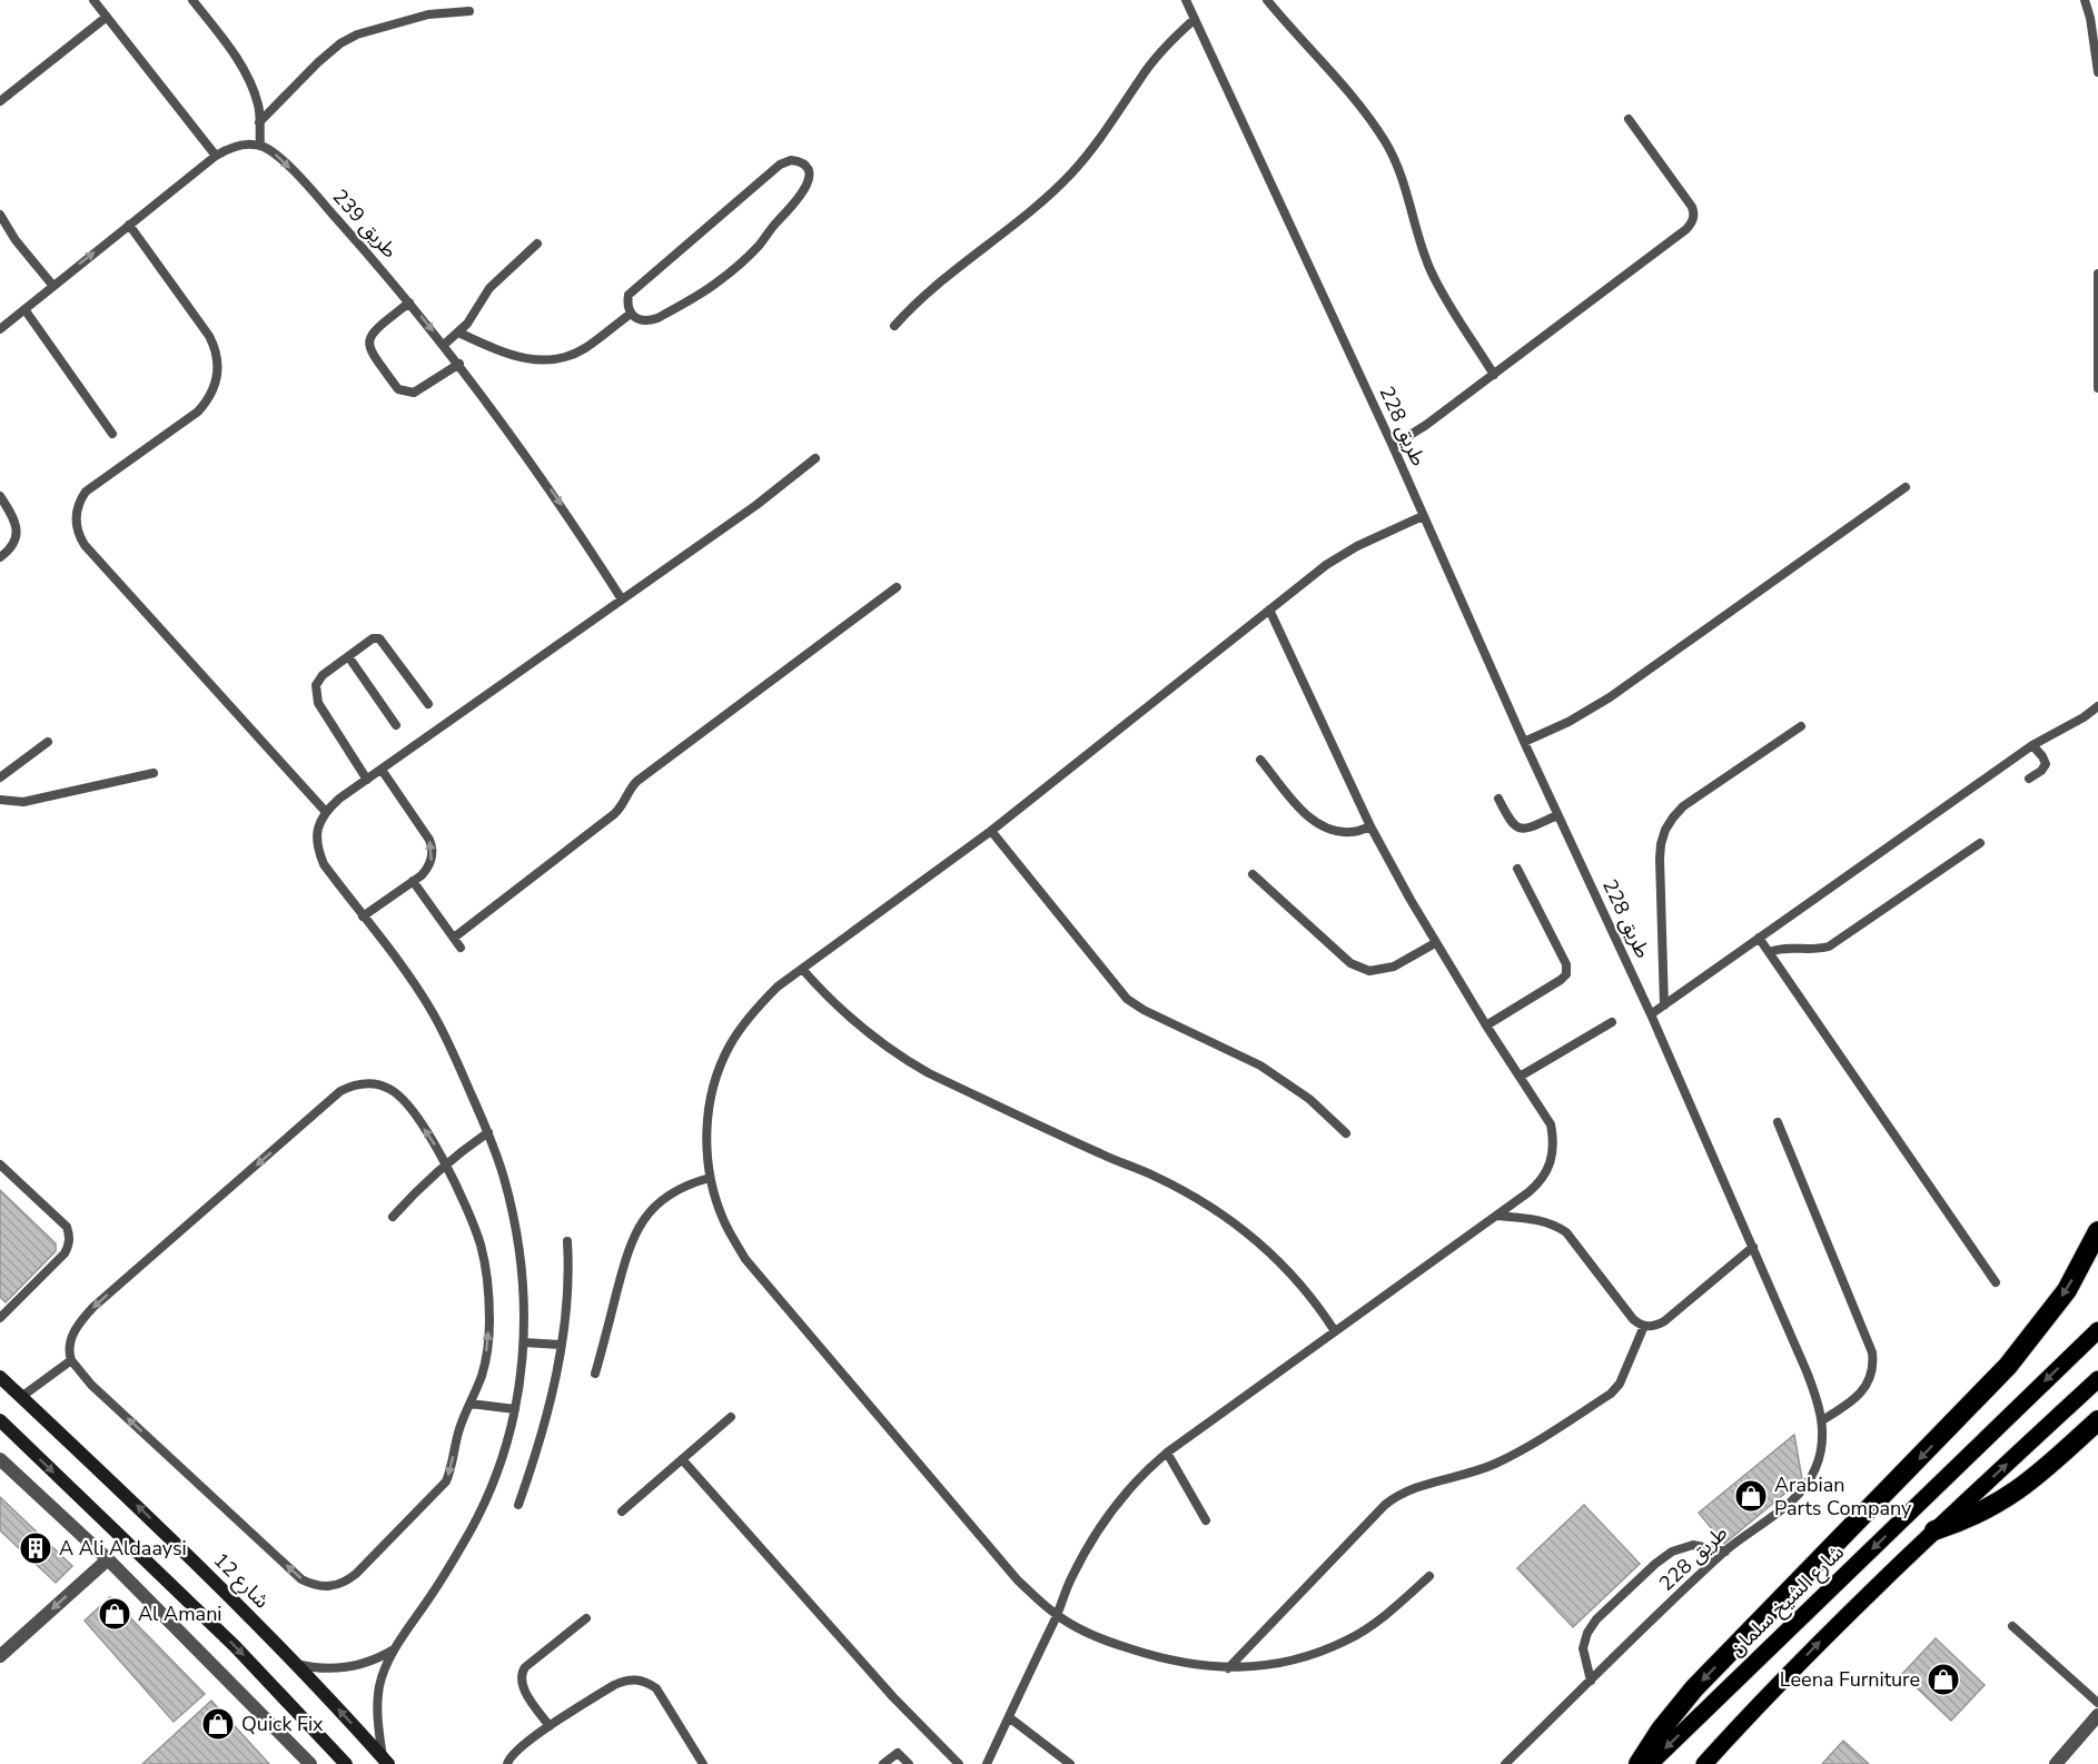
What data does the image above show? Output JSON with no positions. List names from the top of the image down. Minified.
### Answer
{"streets":{"main road":["شارع الشيخ سلمان"],"street":["شارع 12"],"lane":["طريق 239","طريق 228"]},"one_way":["طريق 239"],"places":{"shop":["Arabian Parts Company","Al Amani","Leena Furniture","Quick Fix"],"building":["A Ali Aldaaysi"]}}
